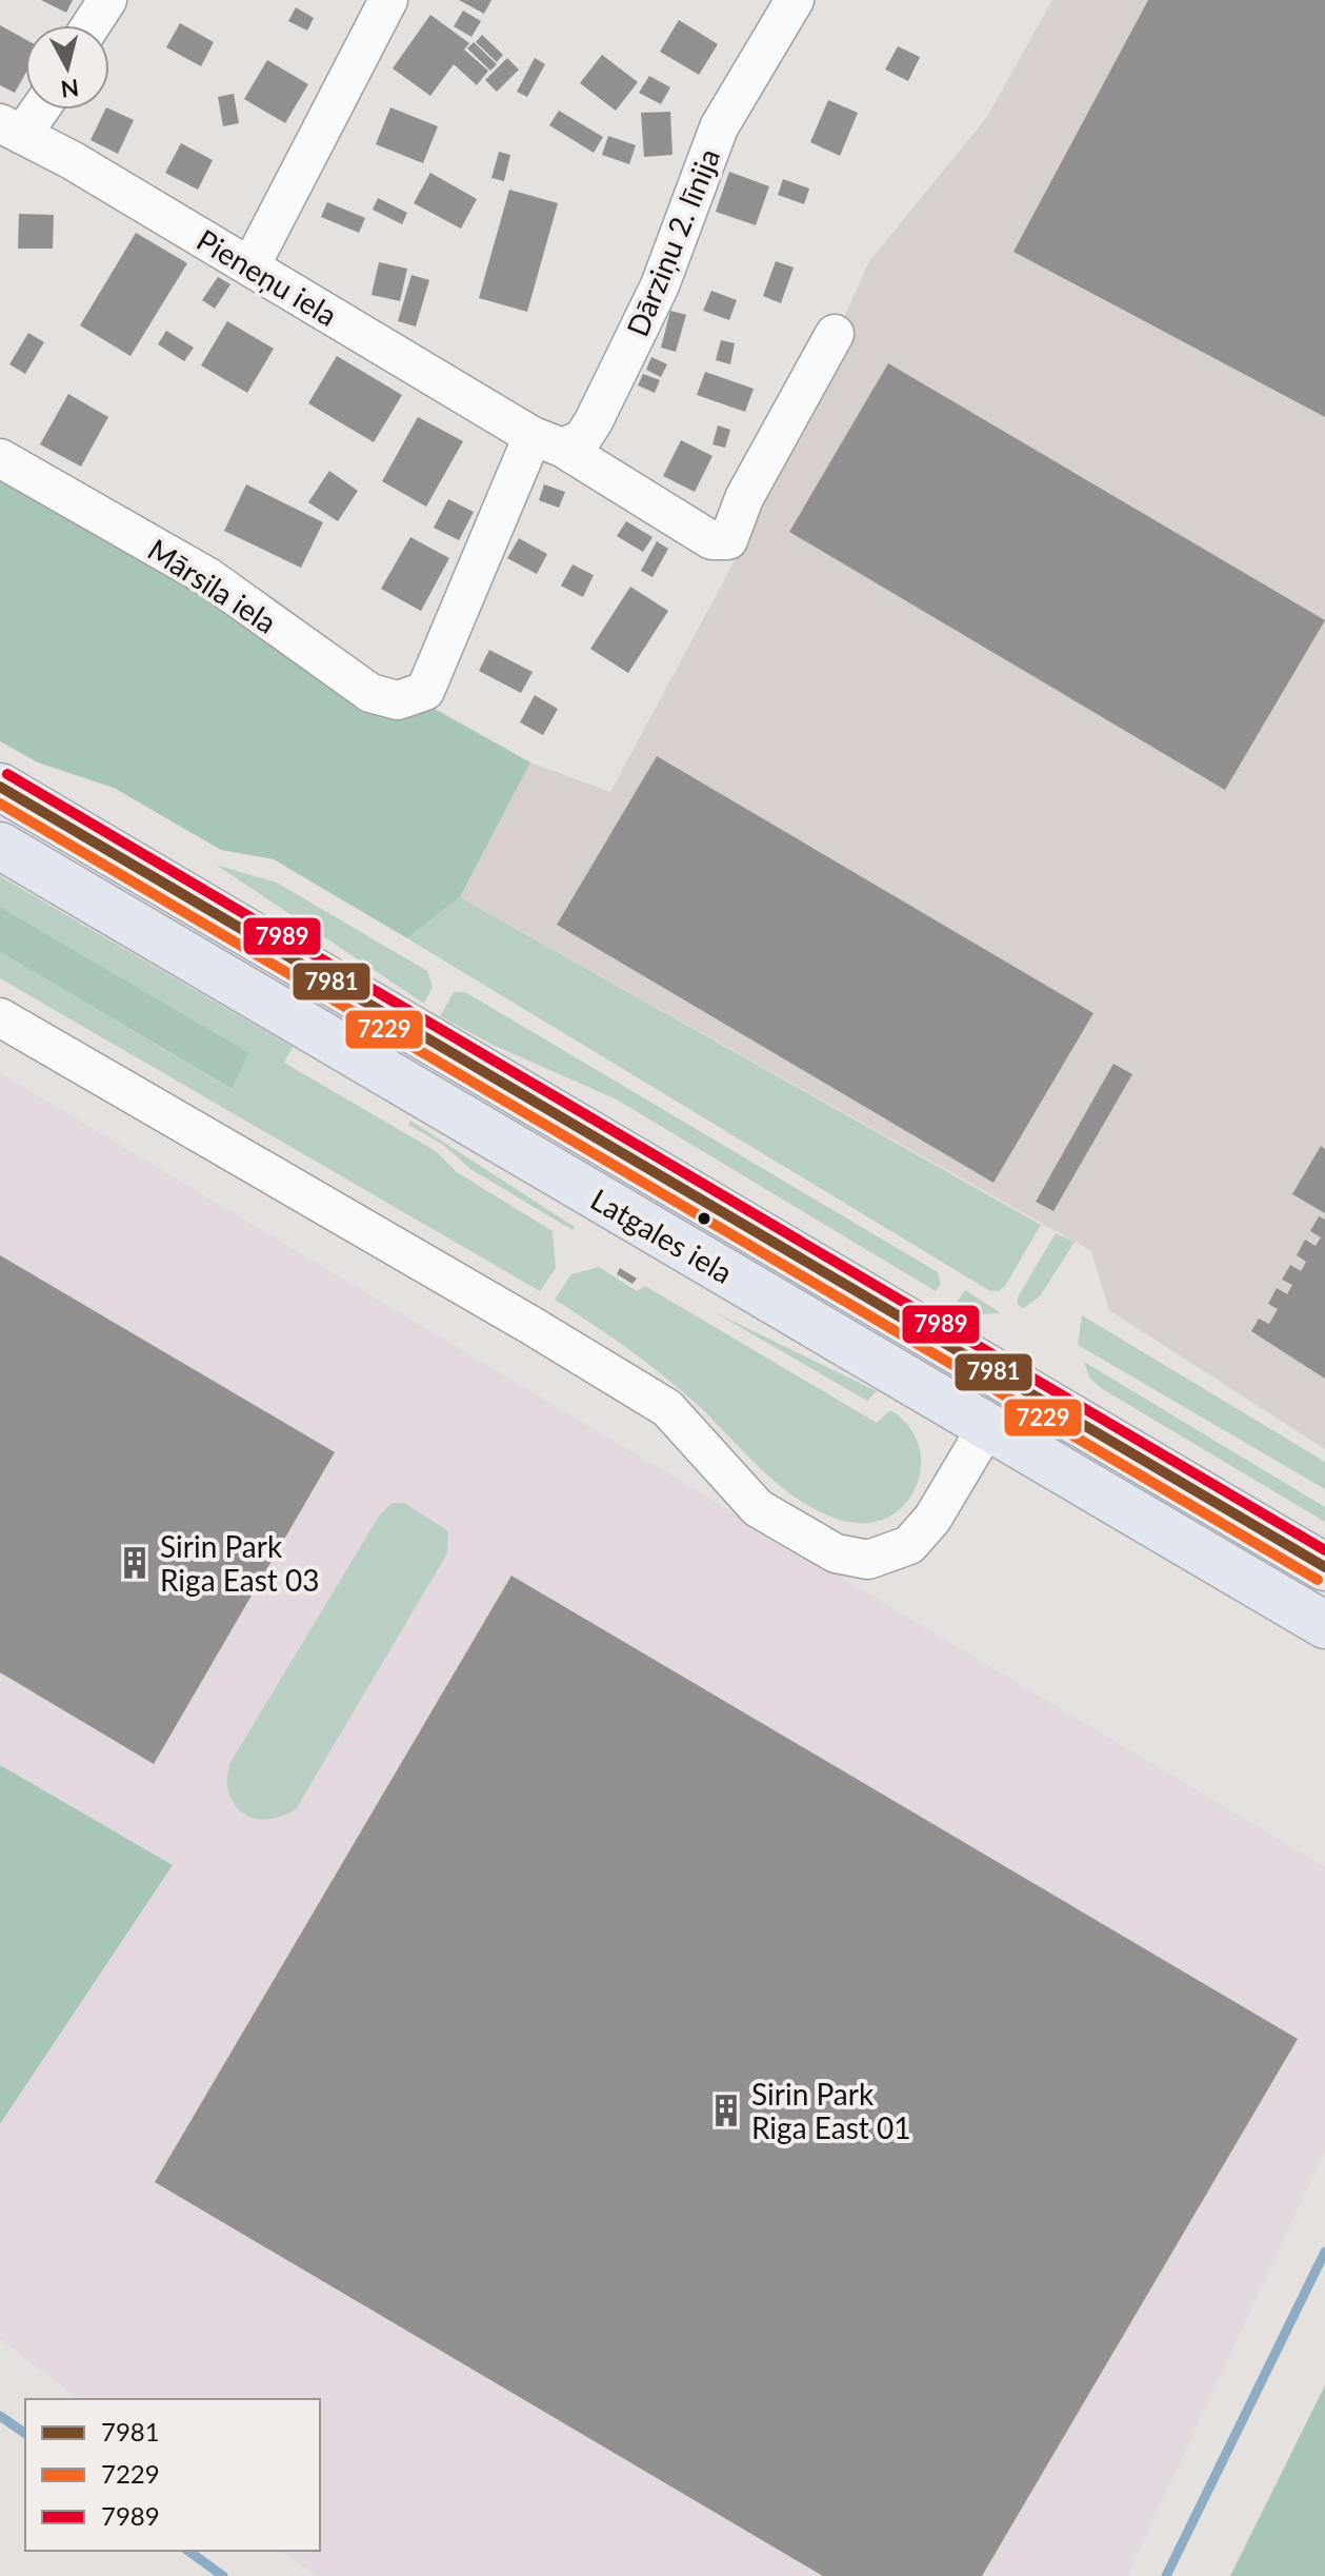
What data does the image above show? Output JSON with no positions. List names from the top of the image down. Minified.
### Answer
{"streets":{"highway":["Latgales iela"],"street":["Dārziņu 2. līnija","Pieneņu iela","Mārsila iela"]},"crossings":[["Dārziņu 2. līnija","Pieneņu iela"],["Dārziņu 2. līnija","Mārsila iela"],["Pieneņu iela","Mārsila iela"]],"places":{"building":["Sirin Park Riga East 03","Sirin Park Riga East 01"]},"lines":["transit line 7989","transit line 7981","transit line 7229"],"legend":["7981","7229","7989"],"north":"bottom"}
